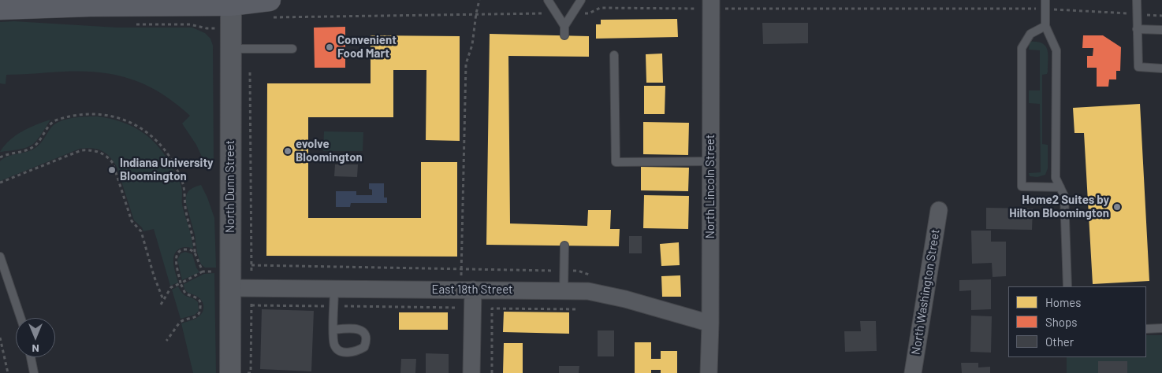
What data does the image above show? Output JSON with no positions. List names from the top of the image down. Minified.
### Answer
{"streets":{"street":["North Dunn Street","North Lincoln Street","East 18th Street","North Washington Street"]},"crossings":[["North Dunn Street","East 18th Street"],["North Lincoln Street","East 18th Street"]],"places":["Convenient Food Mart","evolve Bloomington","Indiana University Bloomington","Home2 Suites by Hilton Bloomington"],"legend":["Homes","Shops","Other"],"north":"bottom"}
